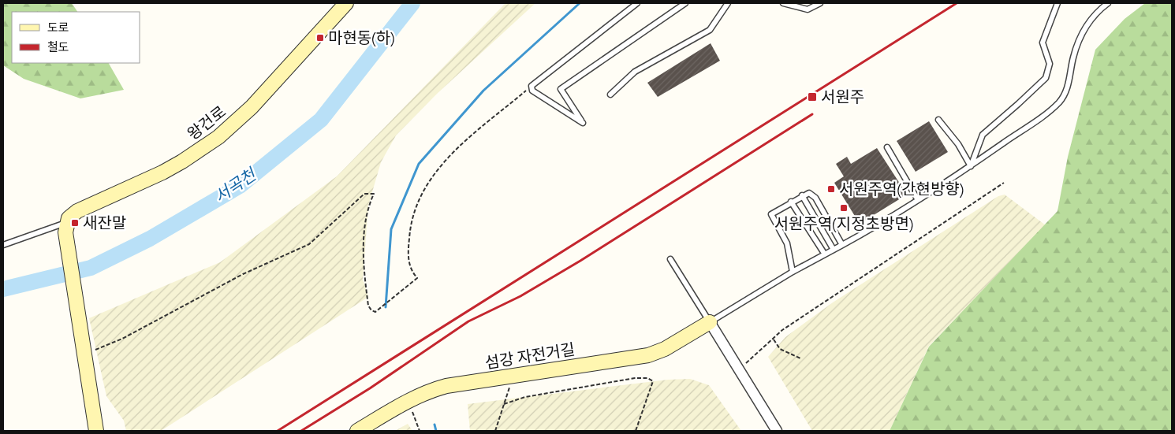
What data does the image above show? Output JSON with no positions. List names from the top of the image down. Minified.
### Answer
{"streets":{"street":["왕건로","섬강 자전거길"]},"water":["서곡천"],"places":{"transit":["마현동(하)","서원주","서원주역(간현방향)","서원주역(지정초방면)","새잔말"]},"legend":["도로","철도"]}
